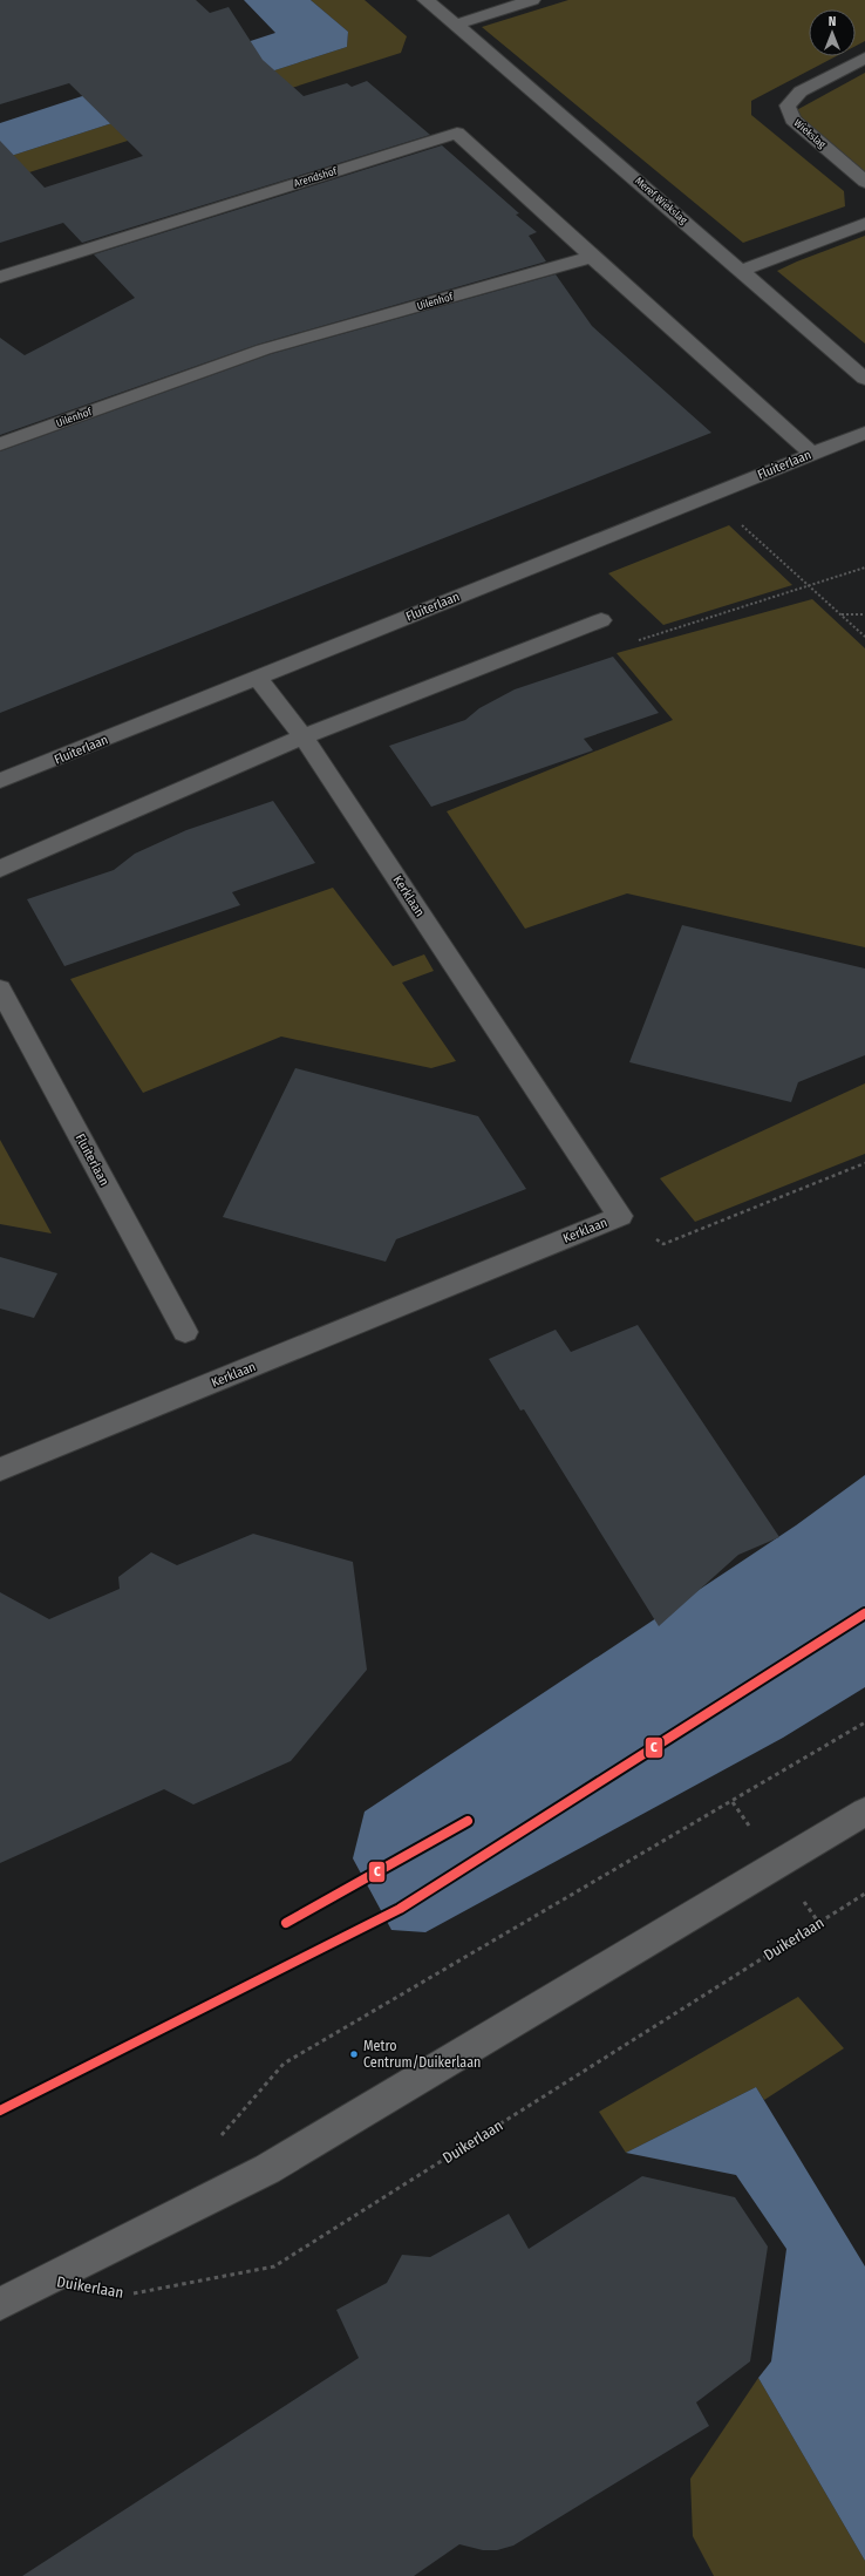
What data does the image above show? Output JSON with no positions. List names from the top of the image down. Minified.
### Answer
{"streets":{"street":["Wiekslag","Arendshof","Meref Wiekslag","Uilenhof","Fluiterlaan","Kerklaan","Duikerlaan"]},"crossings":[["Arendshof","Uilenhof"],["Fluiterlaan","Kerklaan"]],"places":["Metro Centrum/Duikerlaan"],"lines":["transit line C"],"north":"top"}
